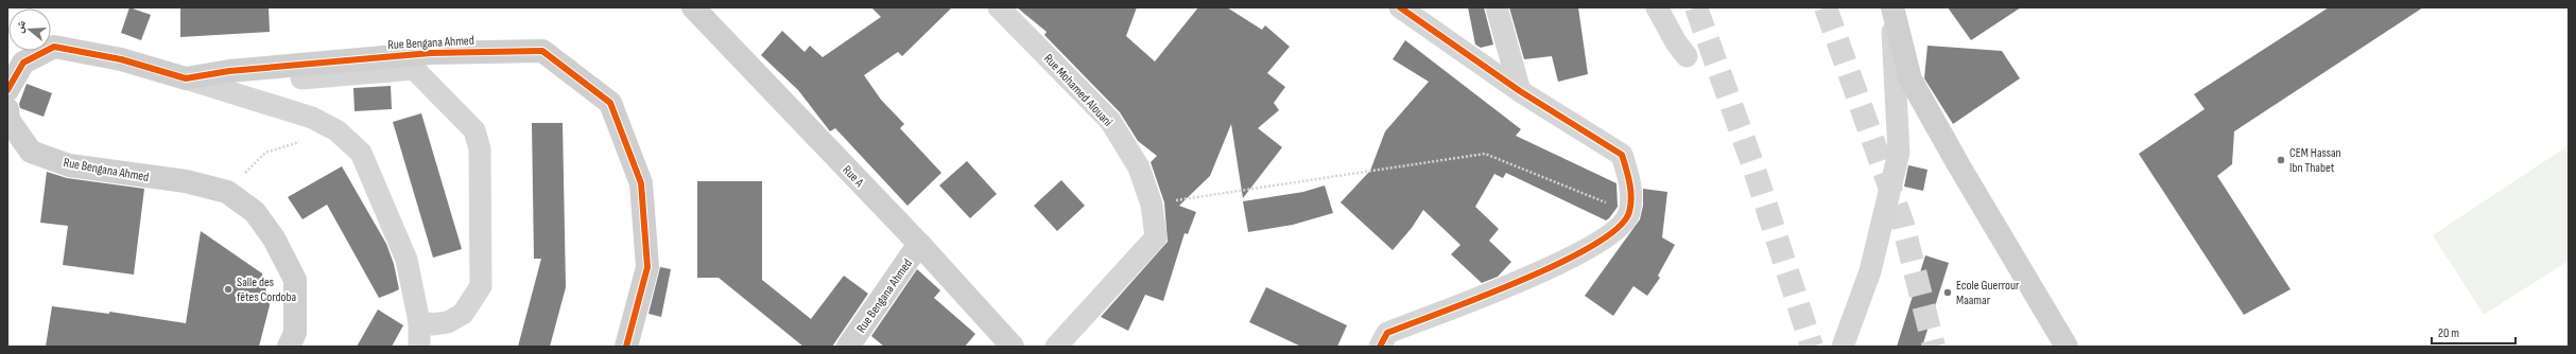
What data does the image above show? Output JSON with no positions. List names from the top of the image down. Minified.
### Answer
{"streets":{"street":["Rue Bengana Ahmed","Rue Mohamed Alouani","Rue A"]},"crossings":[["Rue Bengana Ahmed","Rue A"]],"places":["CEM Hassan Ibn Thabet","Salle des fêtes Cordoba","Ecole Guerrour Maamar"],"scale_bar":"20 m","north":"left"}
